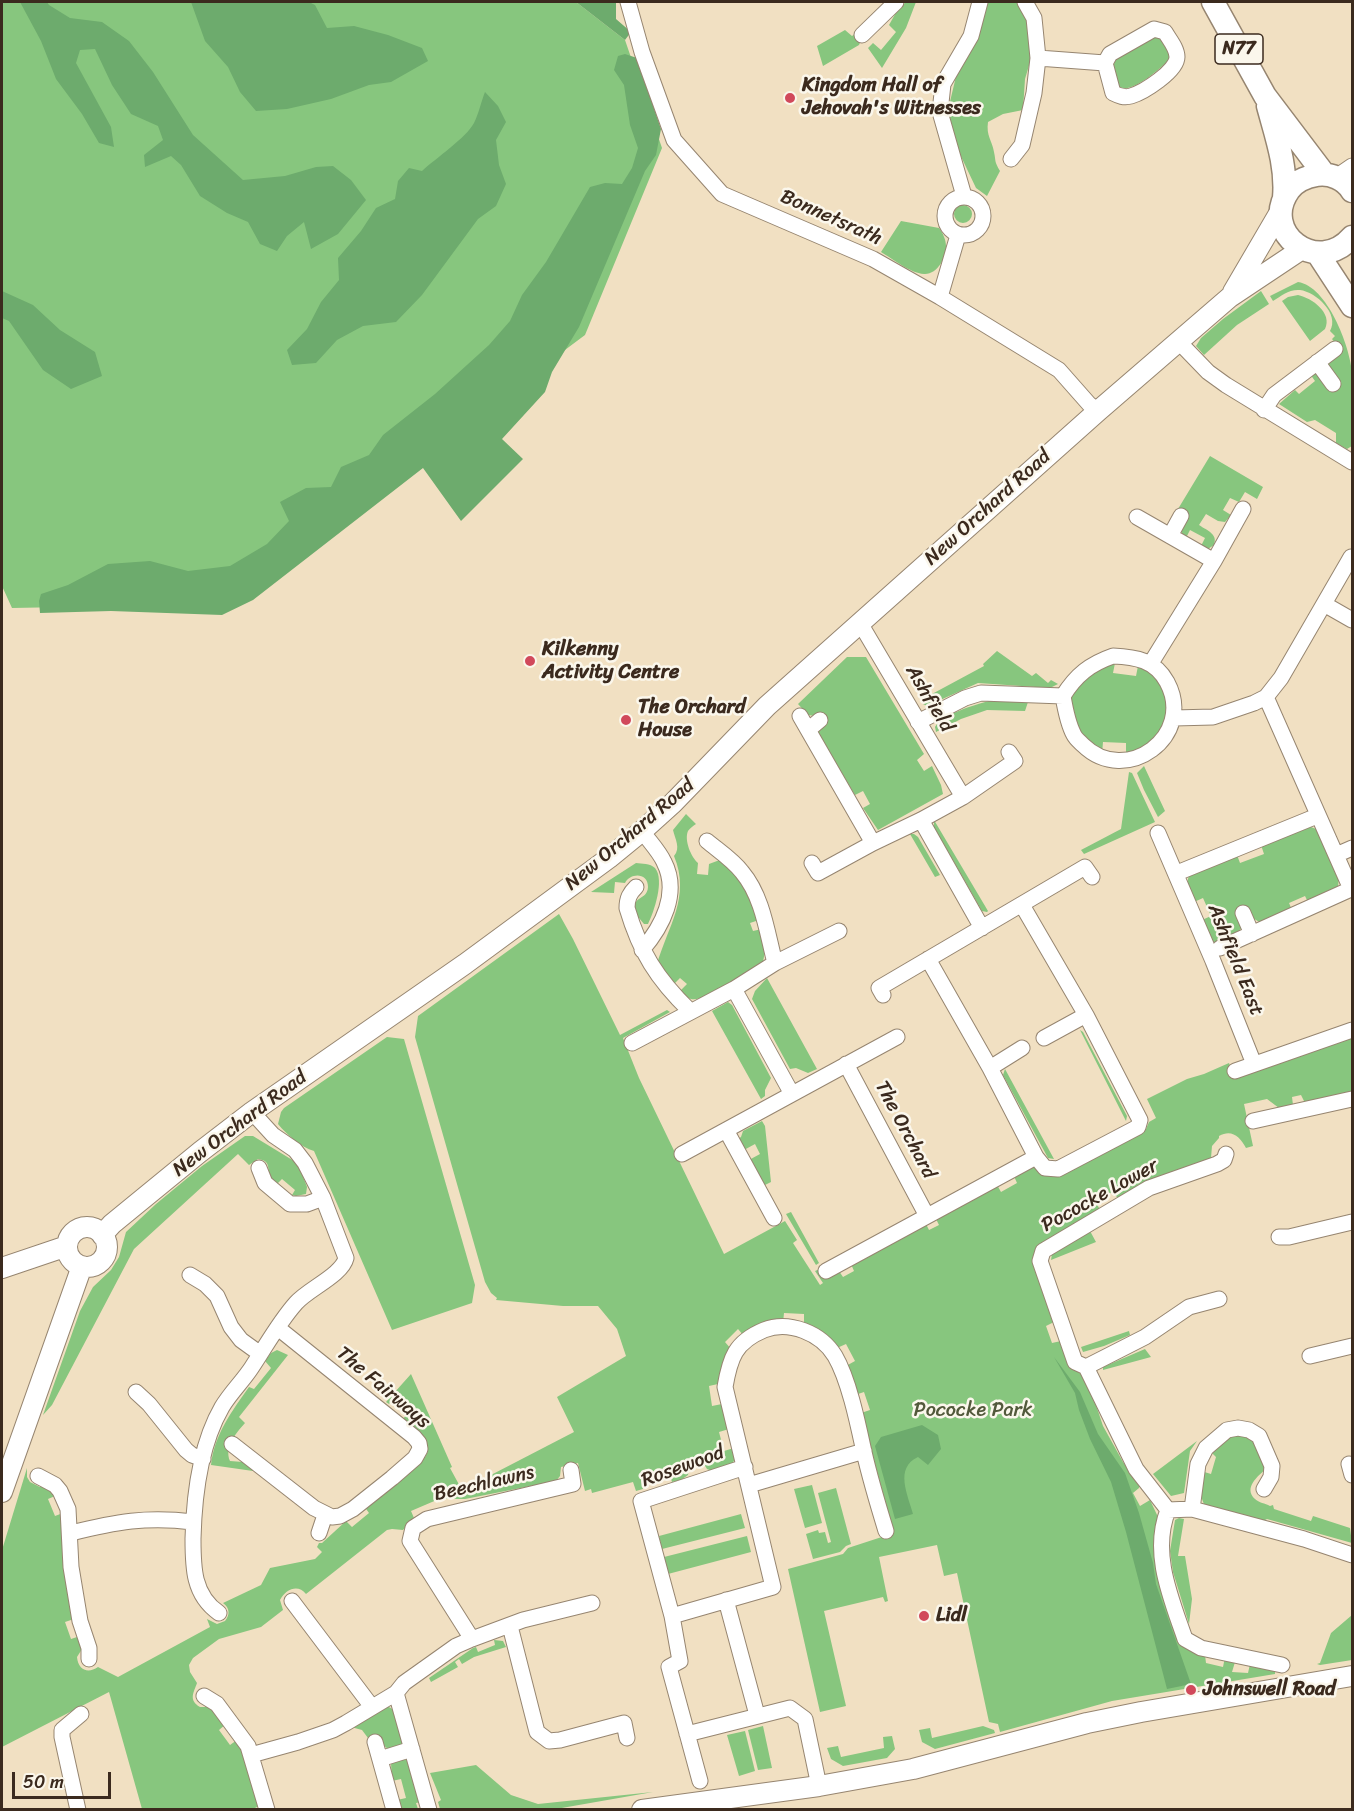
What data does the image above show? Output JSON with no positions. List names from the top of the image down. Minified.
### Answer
{"streets":{"main road":["N77"],"street":["Bonnetsrath","New Orchard Road","Ashfield","Ashfield East","The Orchard","Pococke Lower","The Fairways","Rosewood","Beechlawns"]},"crossings":[["N77","New Orchard Road"],["Bonnetsrath","New Orchard Road"],["New Orchard Road","Ashfield"]],"parks":["Pococke Park"],"places":["Kingdom Hall of Jehovah's Witnesses","Kilkenny Activity Centre","The Orchard House","Lidl","Johnswell Road"],"scale_bar":"50 m"}
